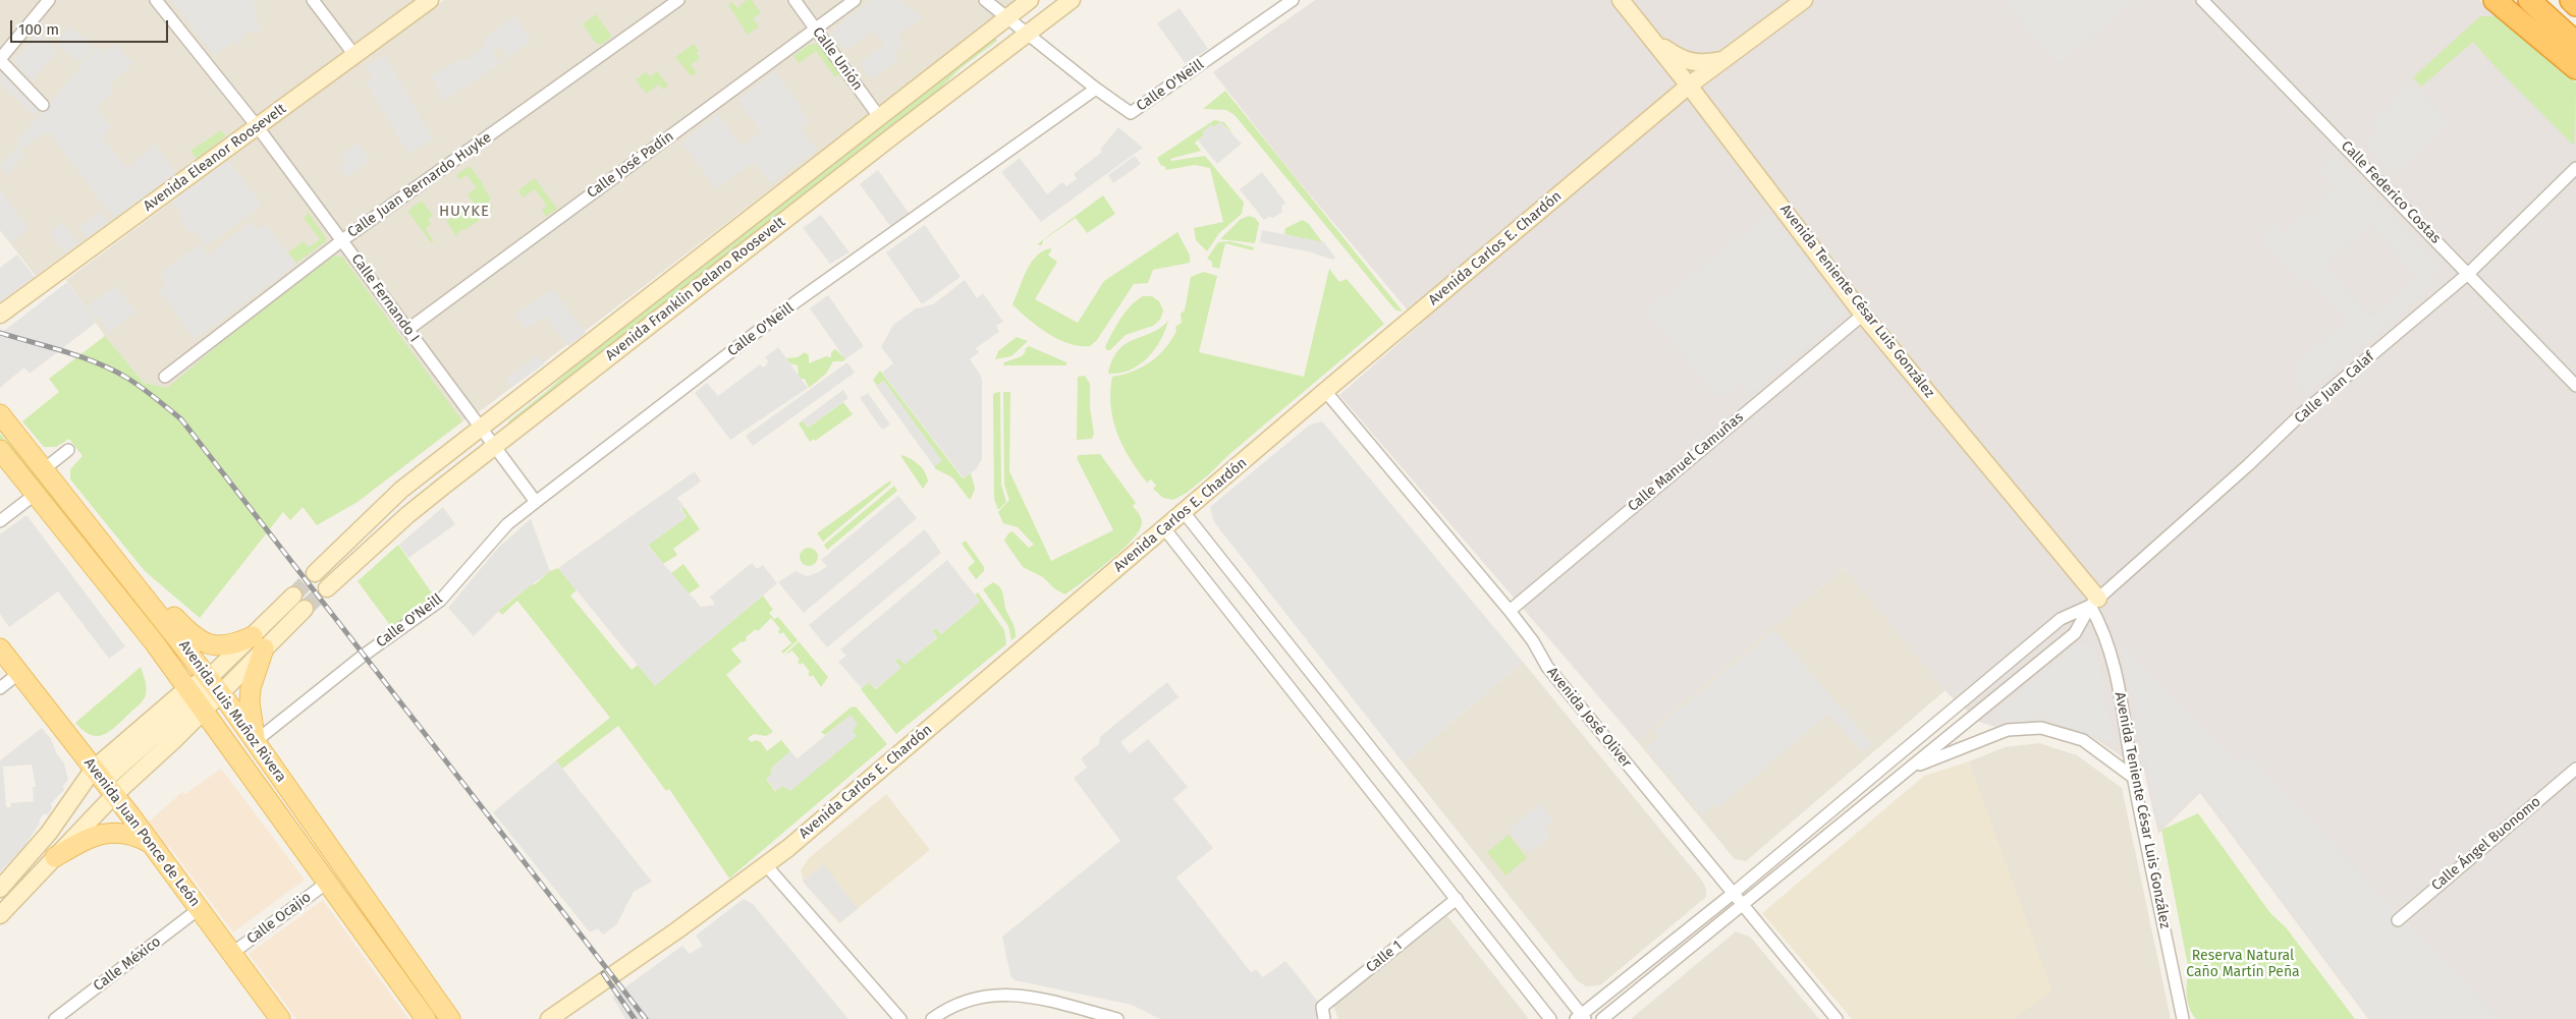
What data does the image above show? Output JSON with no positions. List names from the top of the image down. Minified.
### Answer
{"streets":{"main road":["Avenida Luis Muñoz Rivera","Avenida Juan Ponce de León"],"street":["Calle Unión","Calle O'Neill","Avenida Eleanor Roosevelt","Calle José Padín","Calle Juan Bernardo Huyke","Calle Federico Costas","Avenida Carlos E. Chardón","Avenida Franklin Delano Roosevelt","Calle Fernando I","Avenida Teniente César Luis González","Calle Juan Calaf","Calle Manuel Camuñas","Avenida José Oliver","Calle Ángel Buonomo","Calle Ocajio","Calle 1","Calle México"]},"crossings":[["Calle Unión","Calle José Padín"],["Calle Unión","Avenida Franklin Delano Roosevelt"],["Calle O'Neill","Calle Fernando I"],["Calle O'Neill","Avenida Luis Muñoz Rivera"],["Avenida Eleanor Roosevelt","Calle Fernando I"],["Calle José Padín","Calle Fernando I"],["Calle Juan Bernardo Huyke","Calle Fernando I"],["Calle Federico Costas","Calle Juan Calaf"],["Avenida Carlos E. Chardón","Avenida Teniente César Luis González"],["Avenida Carlos E. Chardón","Avenida José Oliver"],["Avenida Franklin Delano Roosevelt","Calle Fernando I"],["Avenida Teniente César Luis González","Calle Juan Calaf"],["Avenida Teniente César Luis González","Calle Manuel Camuñas"],["Calle Manuel Camuñas","Avenida José Oliver"],["Avenida Luis Muñoz Rivera","Calle Ocajio"],["Avenida Juan Ponce de León","Calle Ocajio"],["Avenida Juan Ponce de León","Calle México"]],"districts":["HUYKE"],"parks":["Reserva Natural Caño Martín Peña"],"scale_bar":"100 m"}
